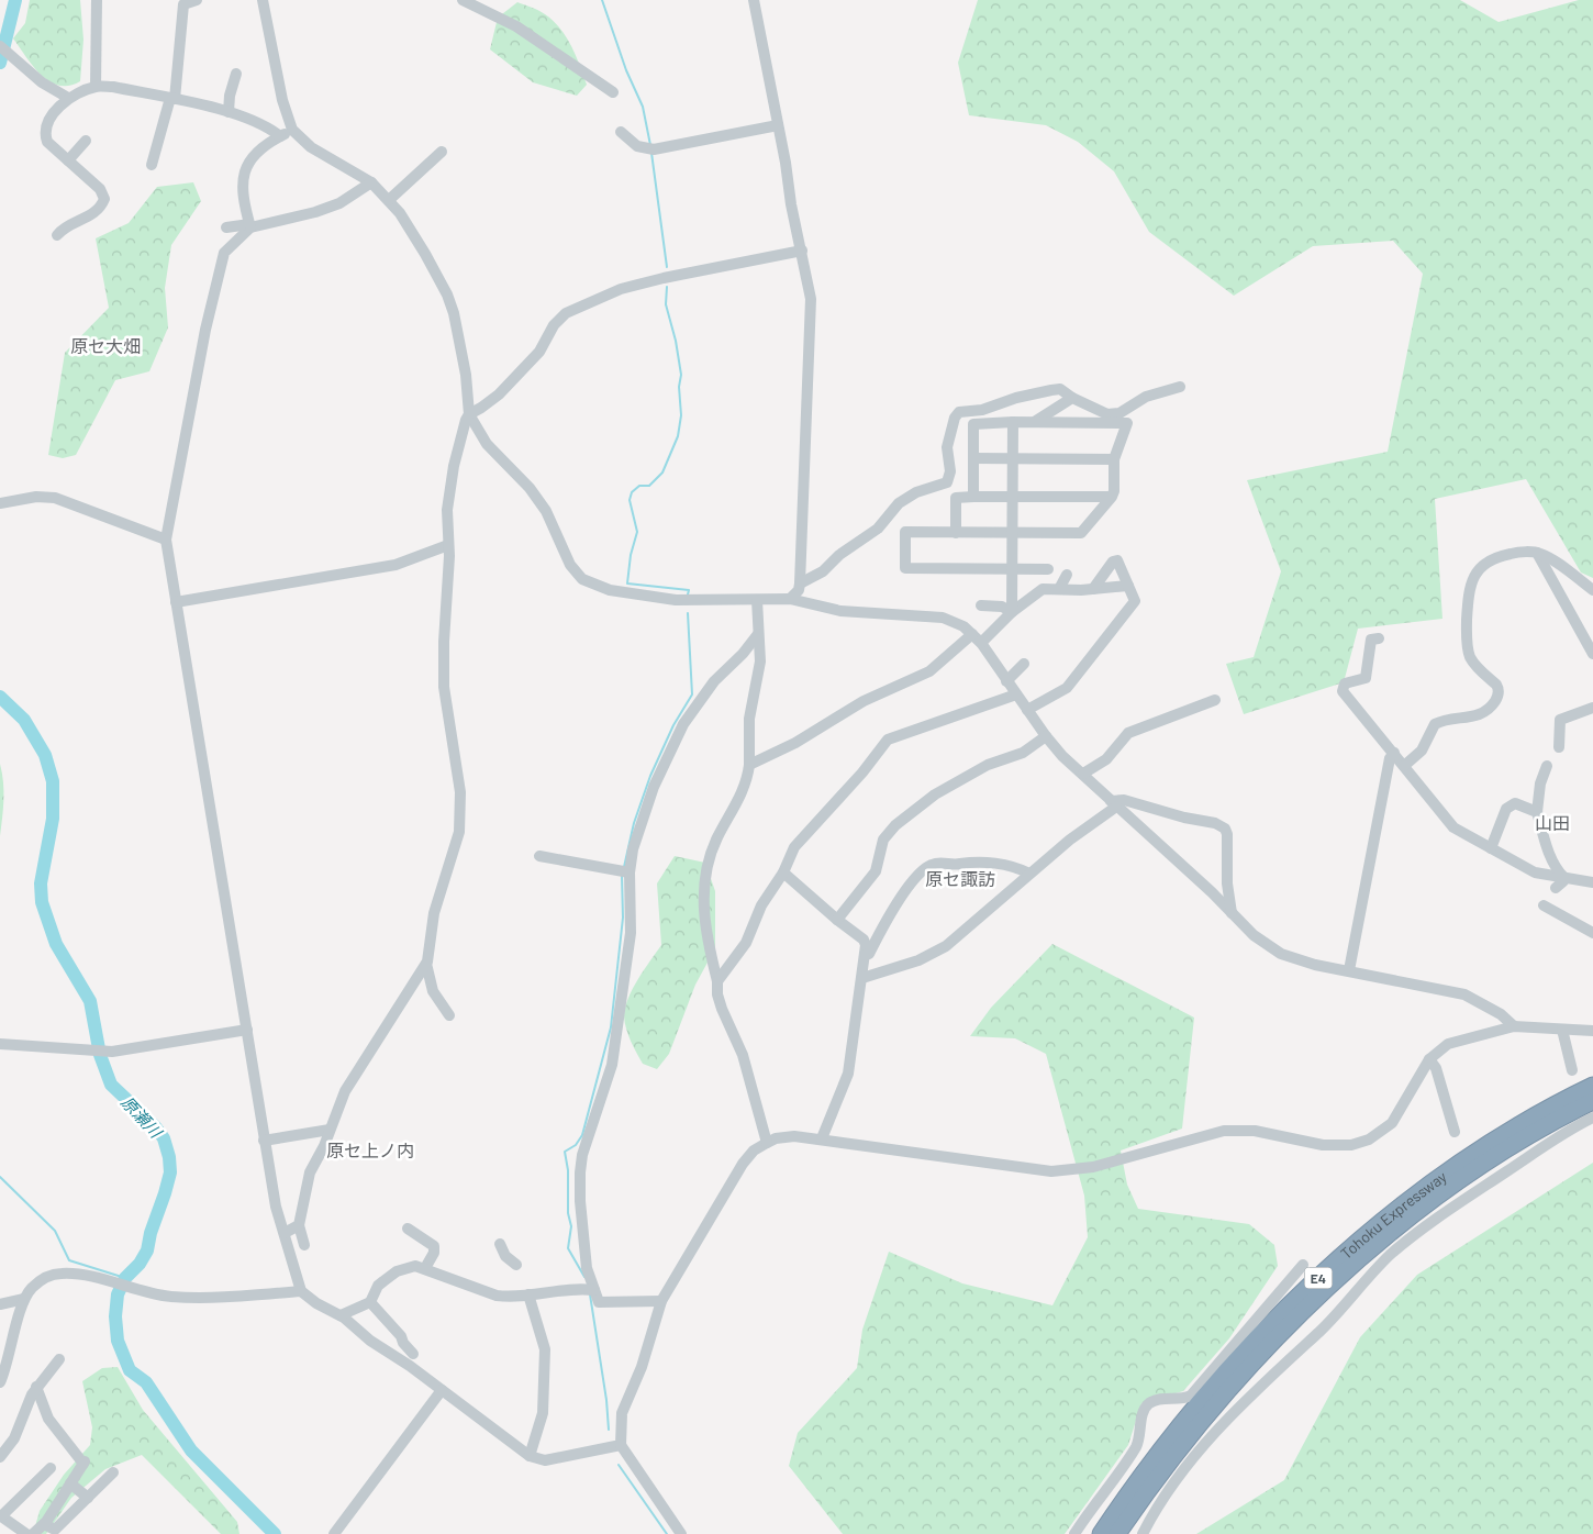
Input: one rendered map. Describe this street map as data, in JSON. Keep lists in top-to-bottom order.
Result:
{
  "streets": {
    "highway": ["Tohoku Expressway", "E4"]
  },
  "districts": [
    "原セ大畑",
    "山田",
    "原セ諏訪",
    "原セ上ノ内"
  ],
  "water": ["原瀬川"]
}
